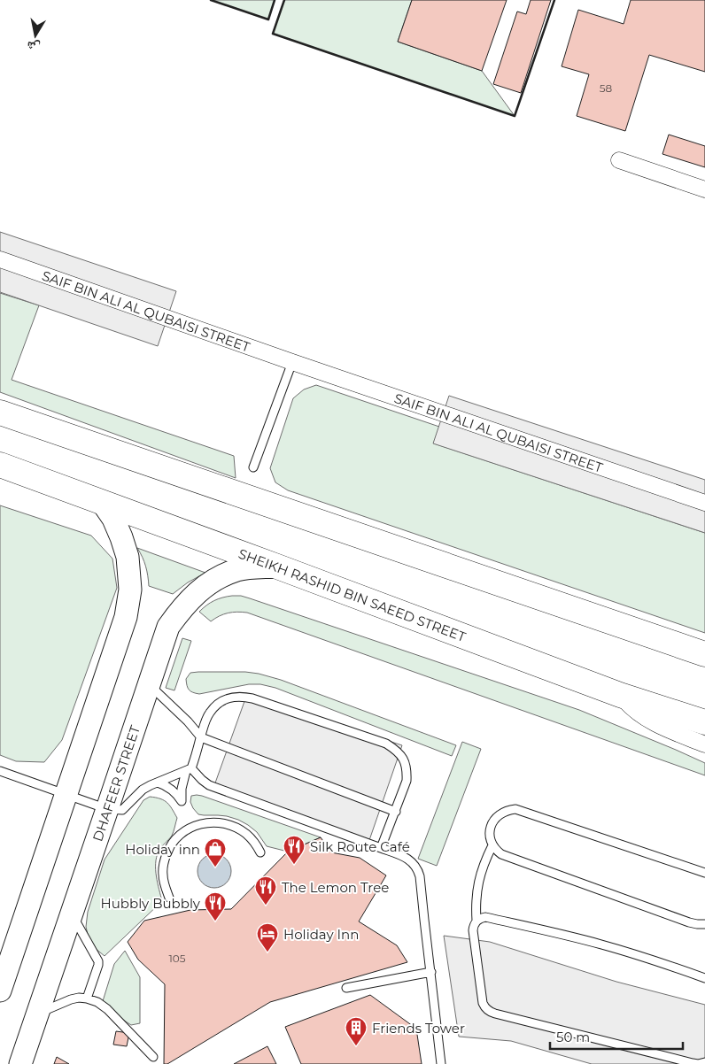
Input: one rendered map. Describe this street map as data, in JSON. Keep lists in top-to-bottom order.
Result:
{
  "streets": {
    "main road": ["SHEIKH RASHID BIN SAEED STREET", "DHAFEER STREET"],
    "street": ["SAIF BIN ALI AL QUBAISI STREET"]
  },
  "crossings": [
    ["SHEIKH RASHID BIN SAEED STREET", "DHAFEER STREET"]
  ],
  "places": {
    "restaurant": ["Silk Route Café", "The Lemon Tree", "Hubbly Bubbly"],
    "shop": ["Holiday inn"],
    "hotel": ["Holiday Inn"],
    "building": ["Friends Tower"]
  },
  "house_numbers": ["58", "105"],
  "scale_bar": "50 m",
  "north": "bottom"
}
